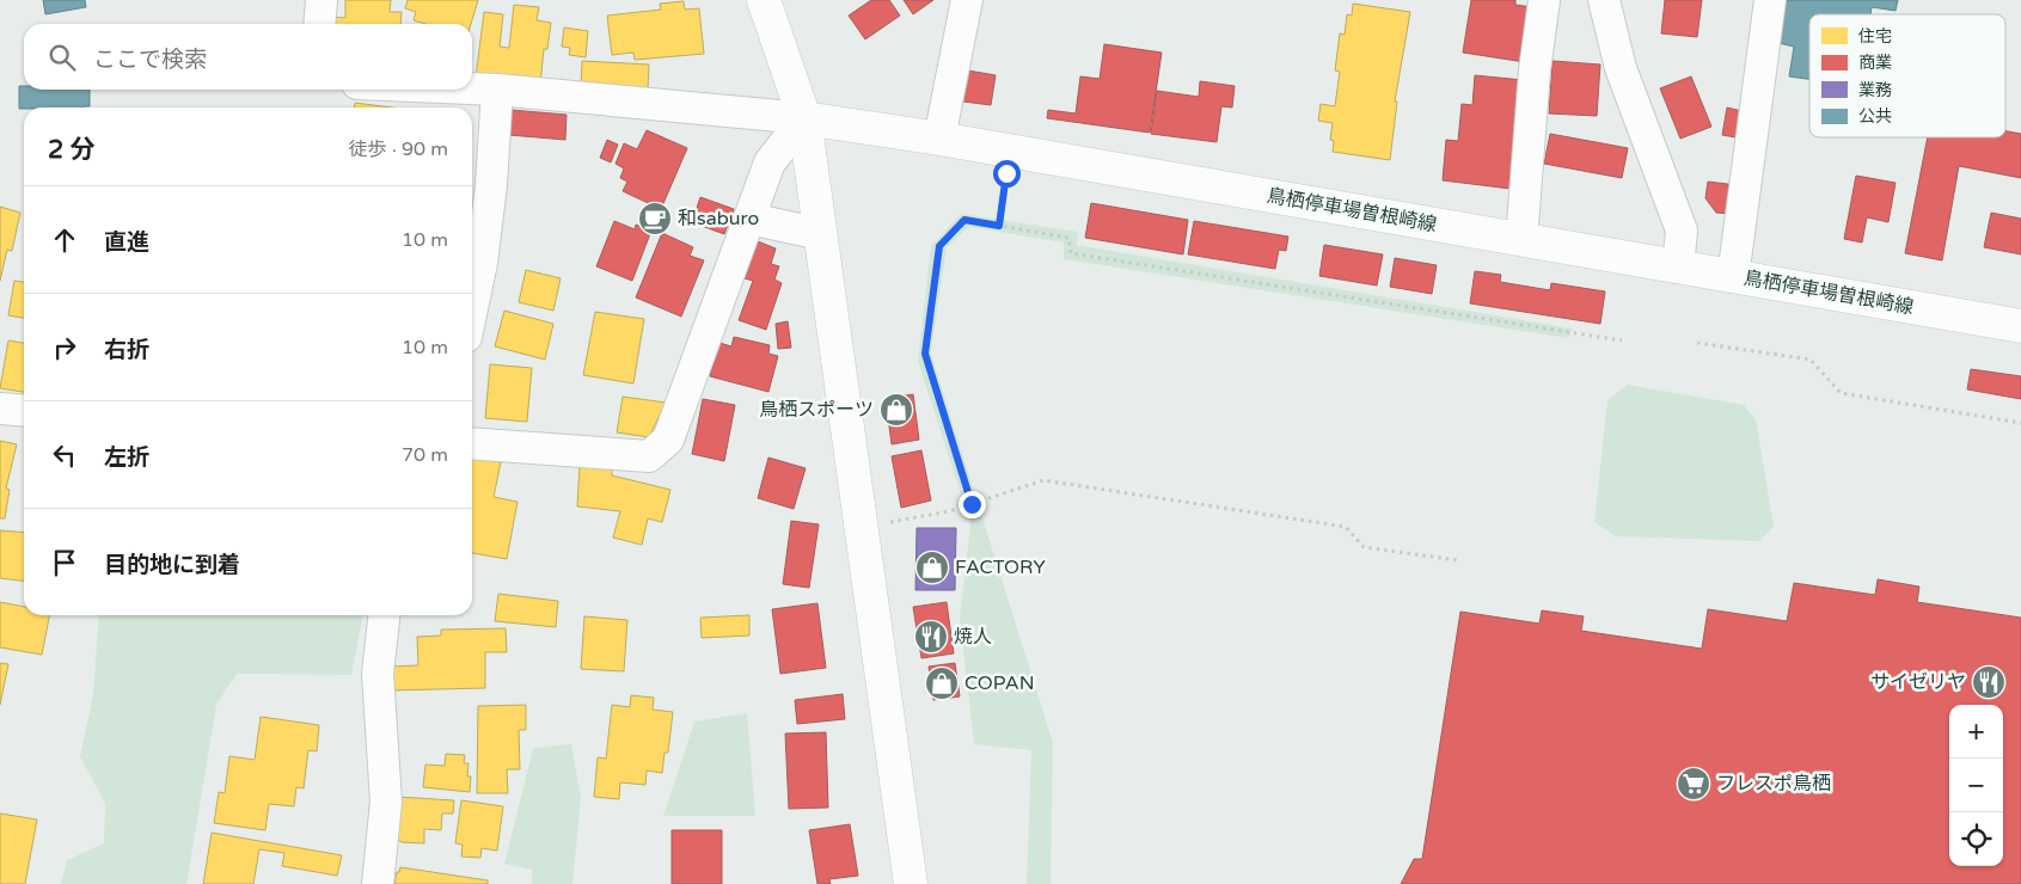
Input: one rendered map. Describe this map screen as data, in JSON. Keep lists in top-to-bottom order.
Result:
{
  "streets": {
    "main road": ["鳥栖停車場曽根崎線"]
  },
  "places": {
    "cafe": ["和saburo"],
    "shop": ["鳥栖スポーツ", "FACTORY", "COPAN"],
    "restaurant": ["焼人", "サイゼリヤ"],
    "supermarket": ["フレスポ鳥栖"]
  },
  "legend": [
    "住宅",
    "商業",
    "業務",
    "公共"
  ],
  "page": {
    "search": "ここで検索",
    "heading": ["2 分", "徒歩 · 90 m"],
    "list": [
      ["直進", "10 m"],
      ["右折", "10 m"],
      ["左折", "70 m"],
      "目的地に到着"
    ],
    "map_buttons": ["+", "−"]
  }
}
